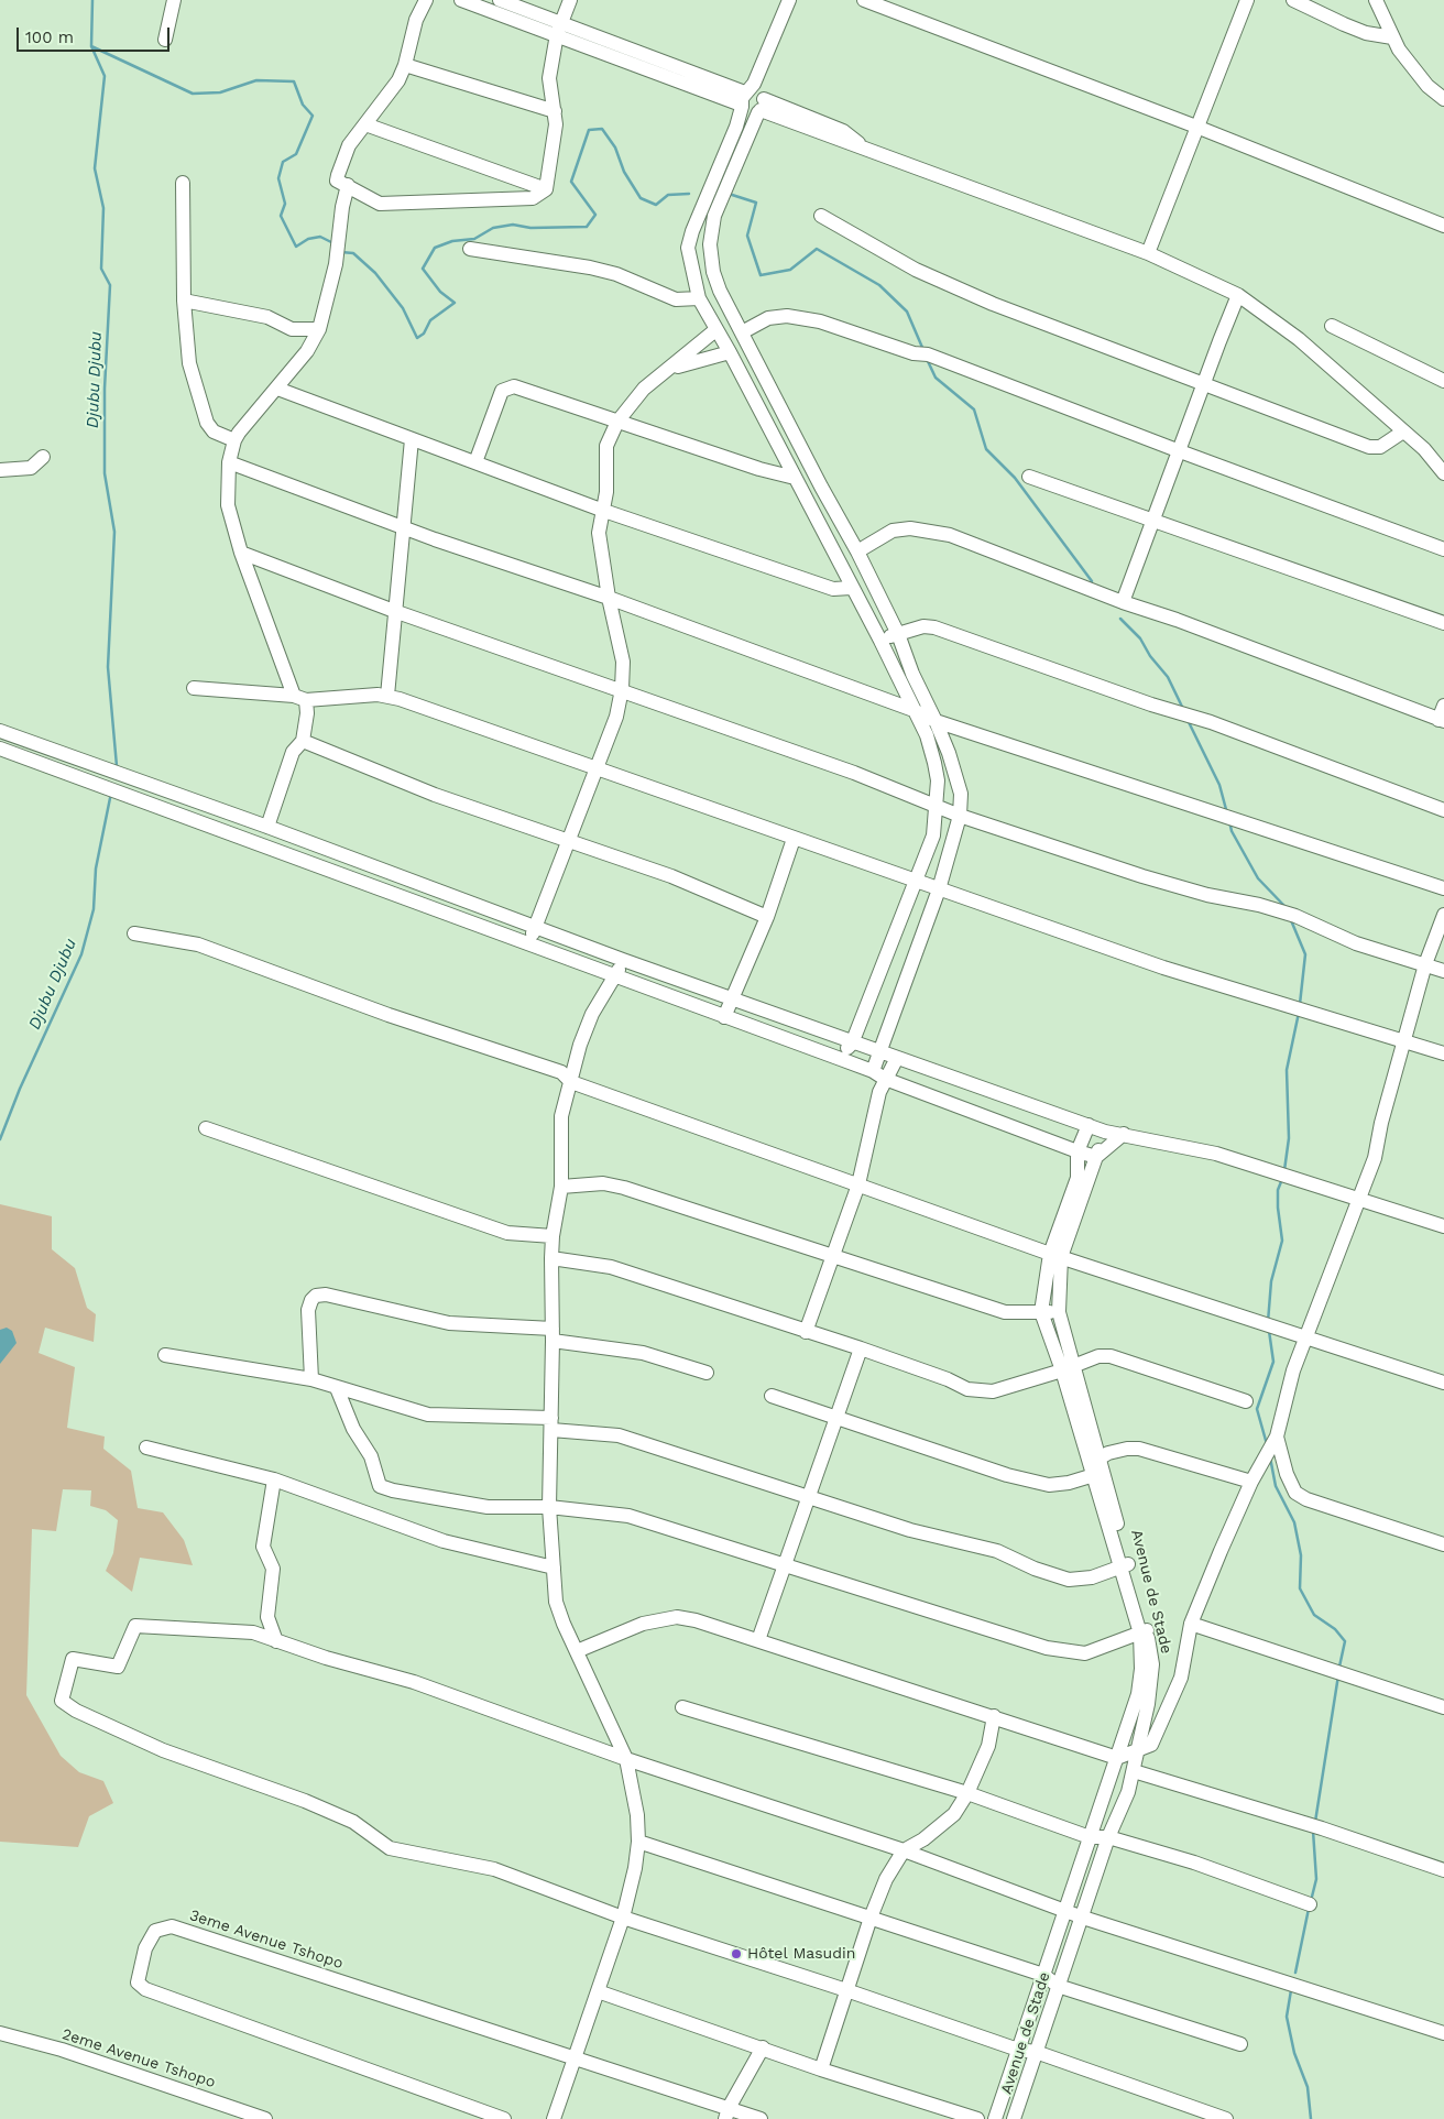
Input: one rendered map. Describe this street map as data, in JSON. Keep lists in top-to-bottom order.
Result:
{
  "streets": {
    "street": ["Avenue de Stade", "3eme Avenue Tshopo", "2eme Avenue Tshopo"]
  },
  "water": ["Djubu Djubu"],
  "places": ["Hôtel Masudin"],
  "scale_bar": "100 m"
}
